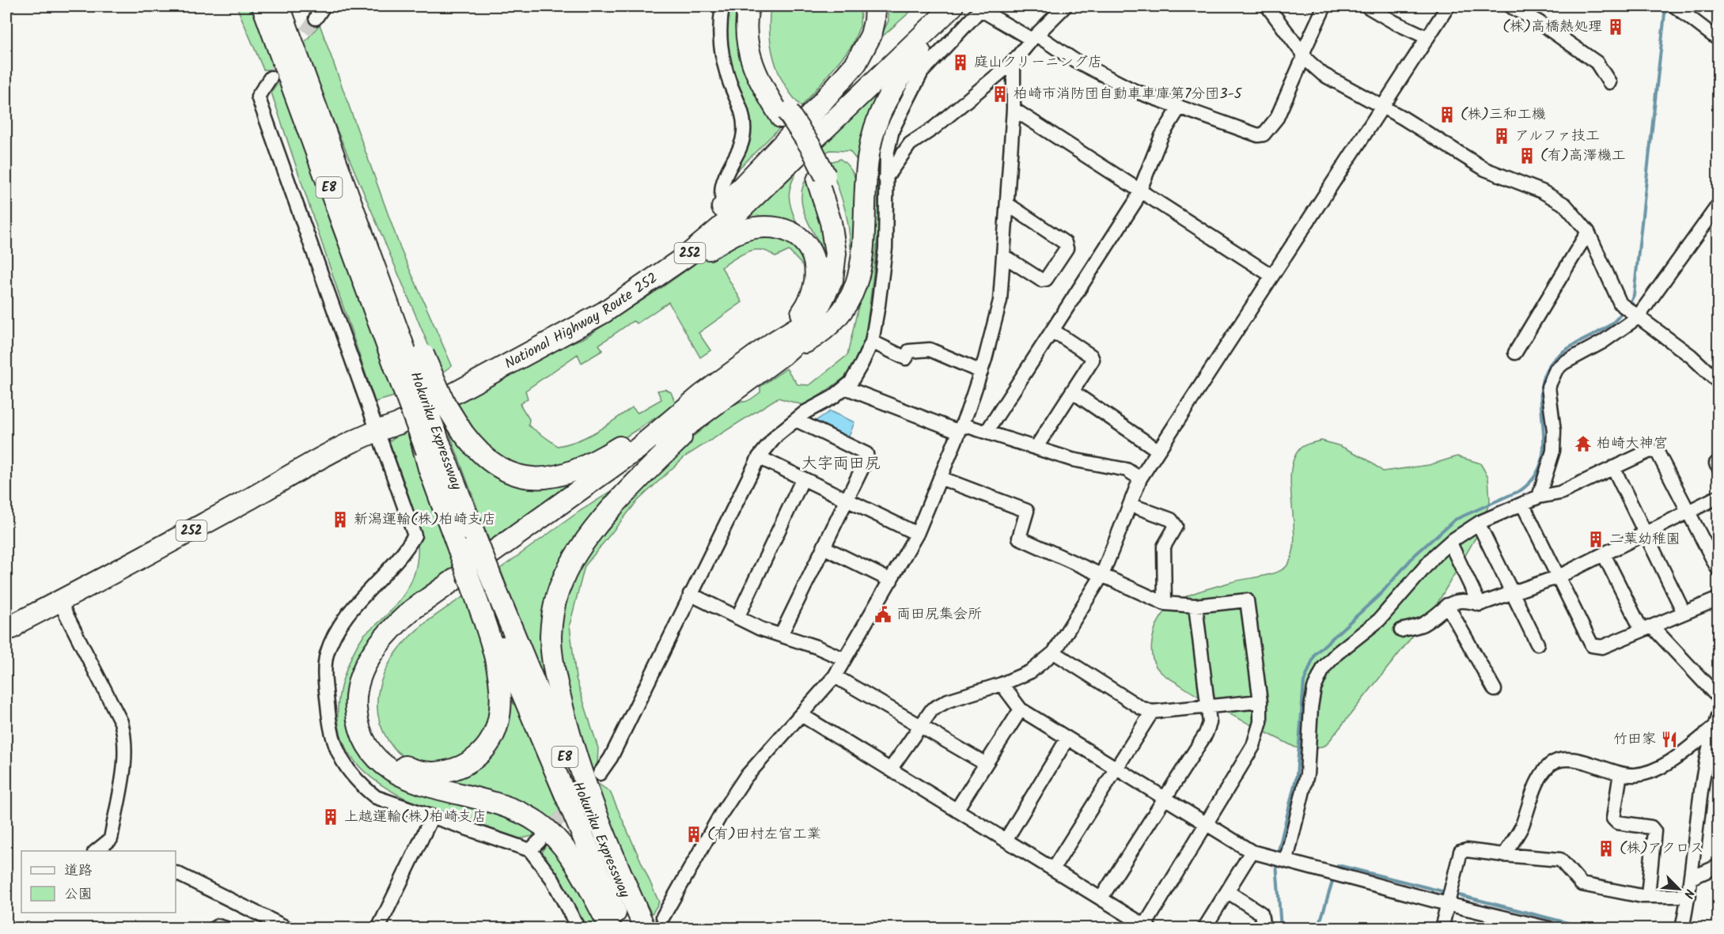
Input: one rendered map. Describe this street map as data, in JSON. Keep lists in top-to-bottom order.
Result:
{
  "streets": {
    "highway": [
      "E8",
      "252",
      "National Highway Route 252",
      "Hokuriku Expressway"
    ]
  },
  "districts": ["大字両田尻"],
  "places": {
    "building": [
      "(株)高橋熱処理",
      "庭山クリーニング店",
      "柏崎市消防団自動車車庫第7分団3-5",
      "(株)三和工機",
      "アルファ技工",
      "(有)高澤機工",
      "新潟運輸(株)柏崎支店",
      "二葉幼稚園",
      "上越運輸(株)柏崎支店",
      "(有)田村左官工業",
      "(株)アクロス"
    ],
    "temple": ["柏崎大神宮"],
    "public building": ["両田尻集会所"],
    "restaurant": ["竹田家"]
  },
  "legend": ["道路", "公園"],
  "north": "bottom right"
}
